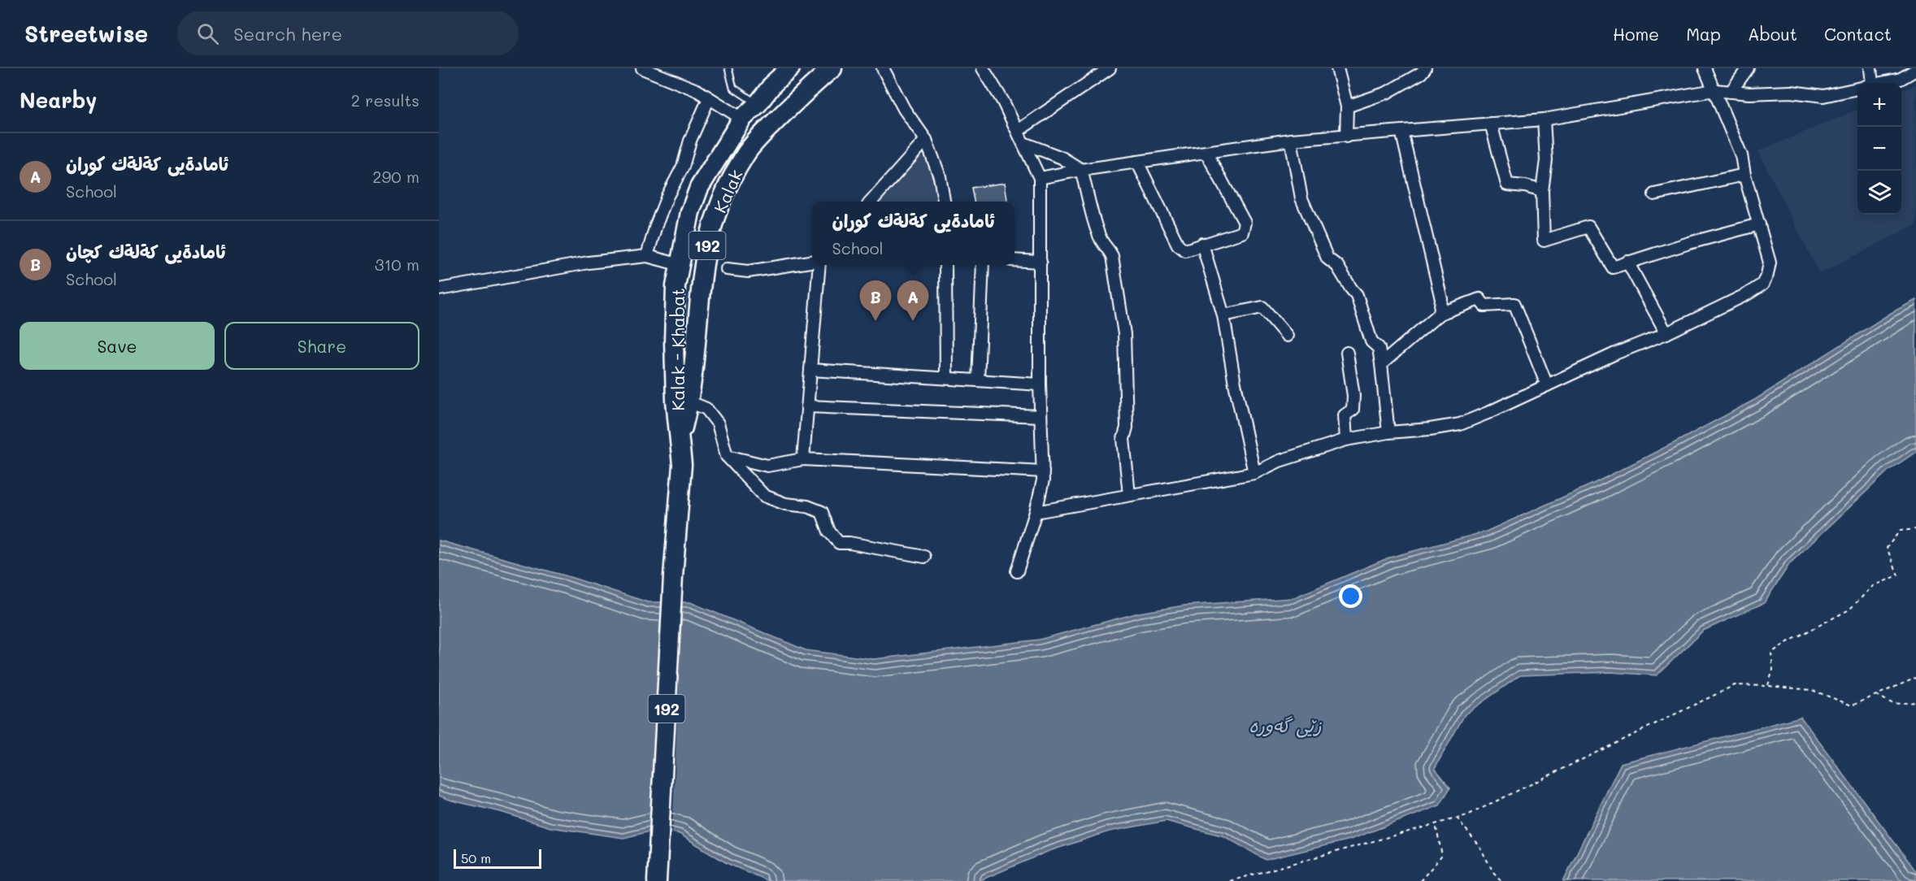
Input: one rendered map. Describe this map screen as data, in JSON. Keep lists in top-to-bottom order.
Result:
{
  "streets": {
    "main road": ["Kalak", "192", "Kalak - Khabat"]
  },
  "crossings": [
    ["Kalak", "Kalak - Khabat"]
  ],
  "water": ["زێی گەورە"],
  "scale_bar": "50 m",
  "page": {
    "header": "Streetwise",
    "search": "Search here",
    "nav": [
      "Home",
      "Map",
      "About",
      "Contact"
    ],
    "heading": ["Nearby", "2 results"],
    "map_buttons": ["+", "−"],
    "list": [
      {
        "mark": "A",
        "name": "ئامادةيى كةلةك كوران",
        "note": "School",
        "value": "290 m"
      },
      {
        "mark": "B",
        "name": "ئامادةيى كةلةك كچان",
        "note": "School",
        "value": "310 m"
      }
    ],
    "popup": ["ئامادةيى كةلةك كوران", "School"],
    "pins": ["A", "B"],
    "buttons": ["Save", "Share"],
    "scale": "50 m"
  }
}
